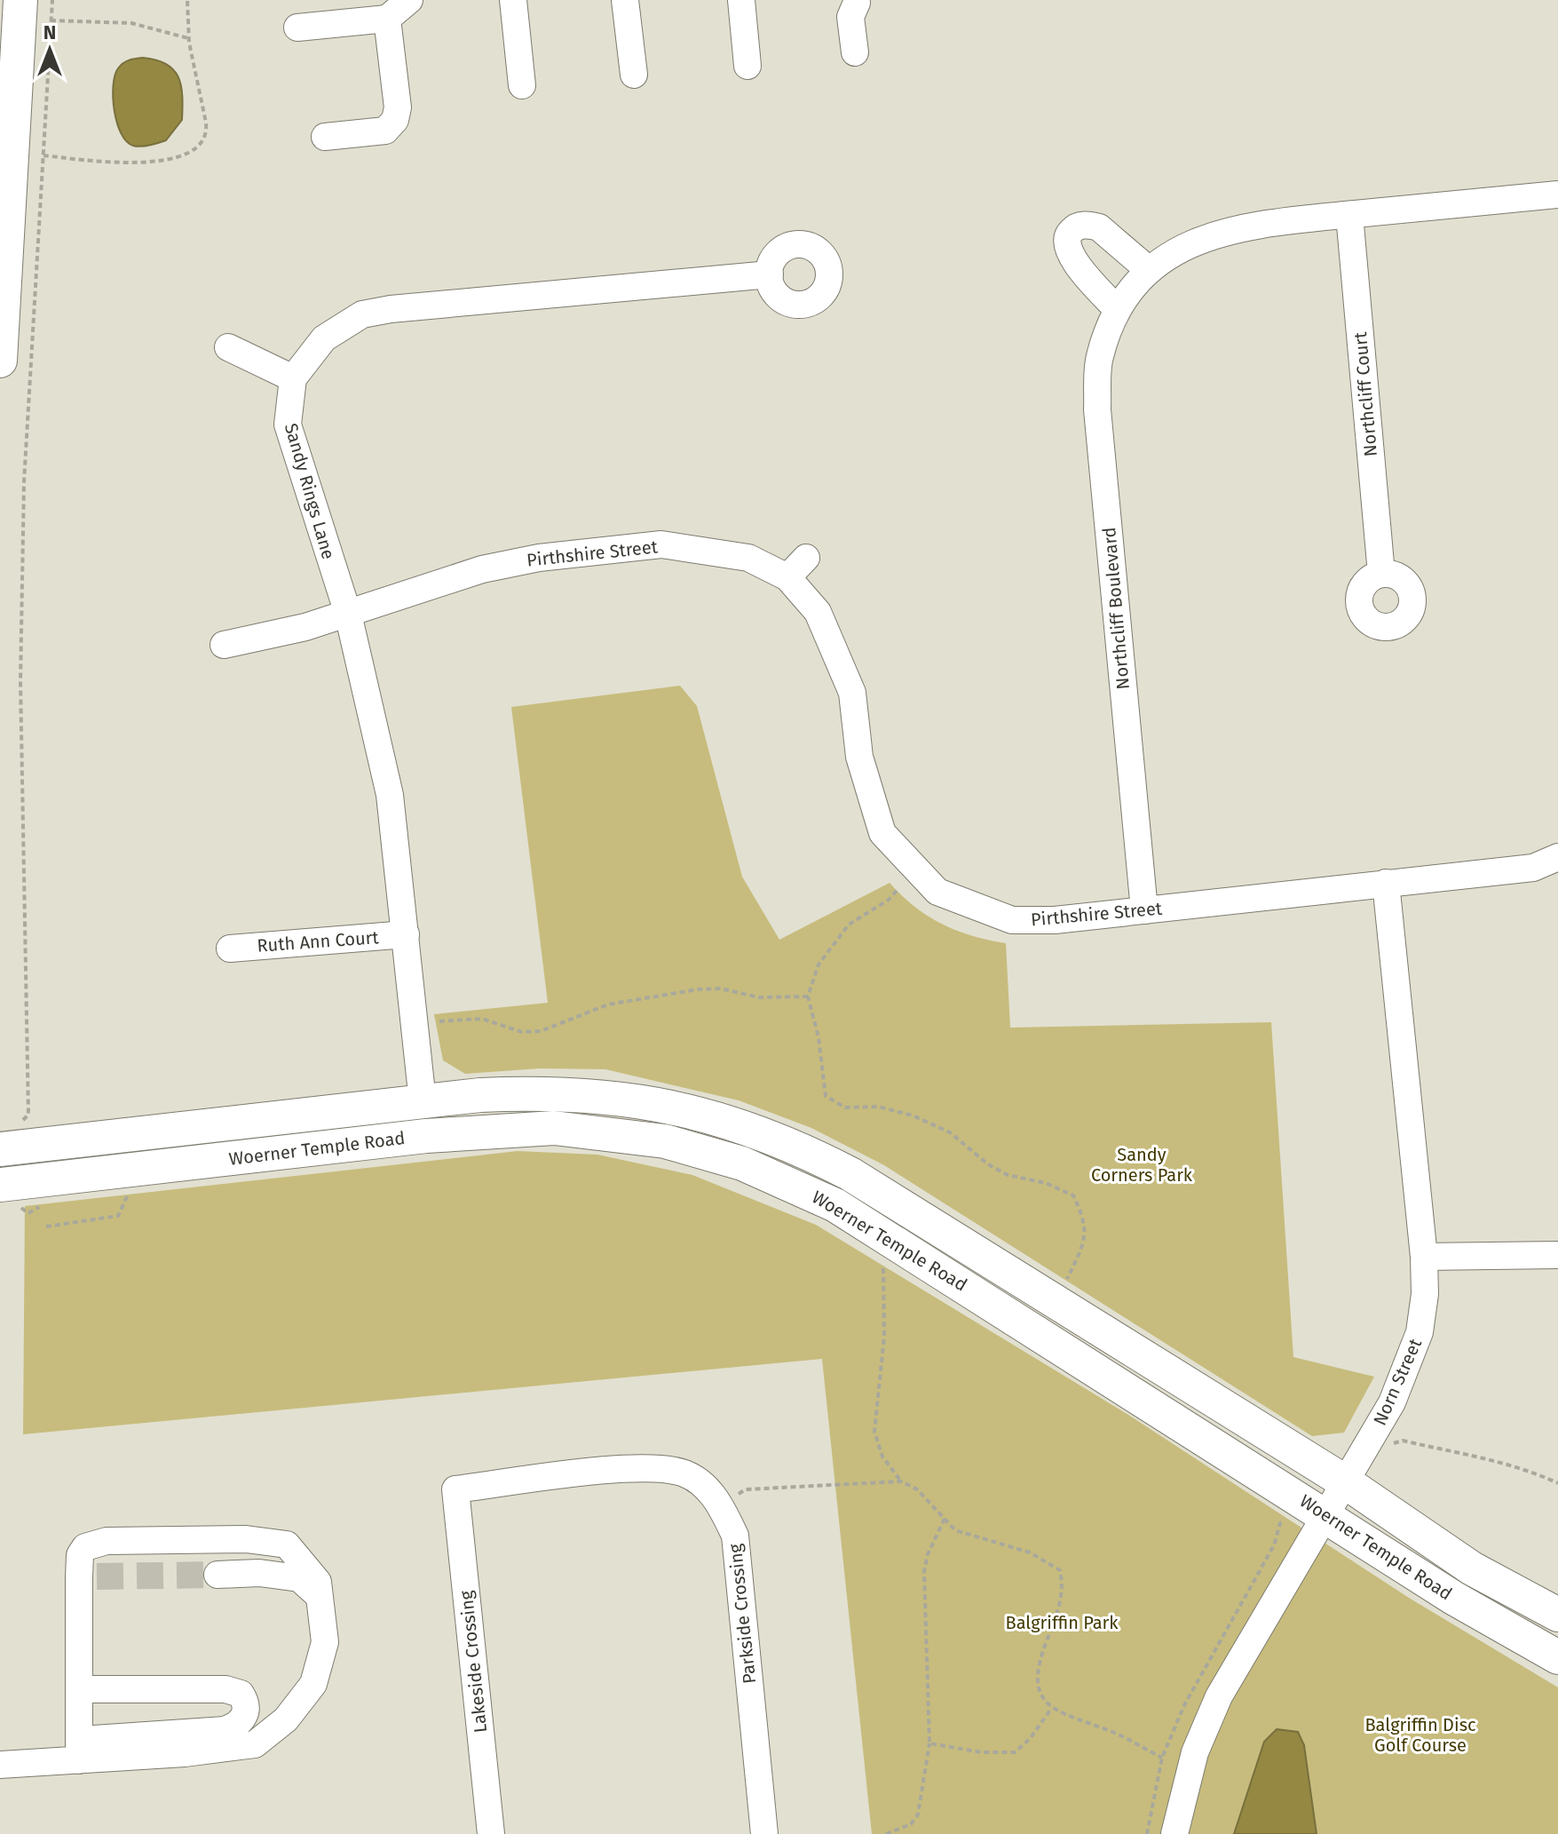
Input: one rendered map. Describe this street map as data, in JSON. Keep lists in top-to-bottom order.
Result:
{
  "streets": {
    "main road": ["Woerner Temple Road"],
    "street": [
      "Northcliff Court",
      "Sandy Rings Lane",
      "Pirthshire Street",
      "Northcliff Boulevard",
      "Ruth Ann Court",
      "Norn Street",
      "Parkside Crossing",
      "Lakeside Crossing"
    ]
  },
  "crossings": [
    ["Northcliff Court", "Northcliff Boulevard"],
    ["Sandy Rings Lane", "Pirthshire Street"],
    ["Sandy Rings Lane", "Ruth Ann Court"],
    ["Sandy Rings Lane", "Woerner Temple Road"],
    ["Pirthshire Street", "Northcliff Boulevard"],
    ["Pirthshire Street", "Norn Street"],
    ["Woerner Temple Road", "Norn Street"],
    ["Parkside Crossing", "Lakeside Crossing"]
  ],
  "parks": ["Sandy Corners Park", "Balgriffin Park", "Balgriffin Disc Golf Course"],
  "north": "top"
}
